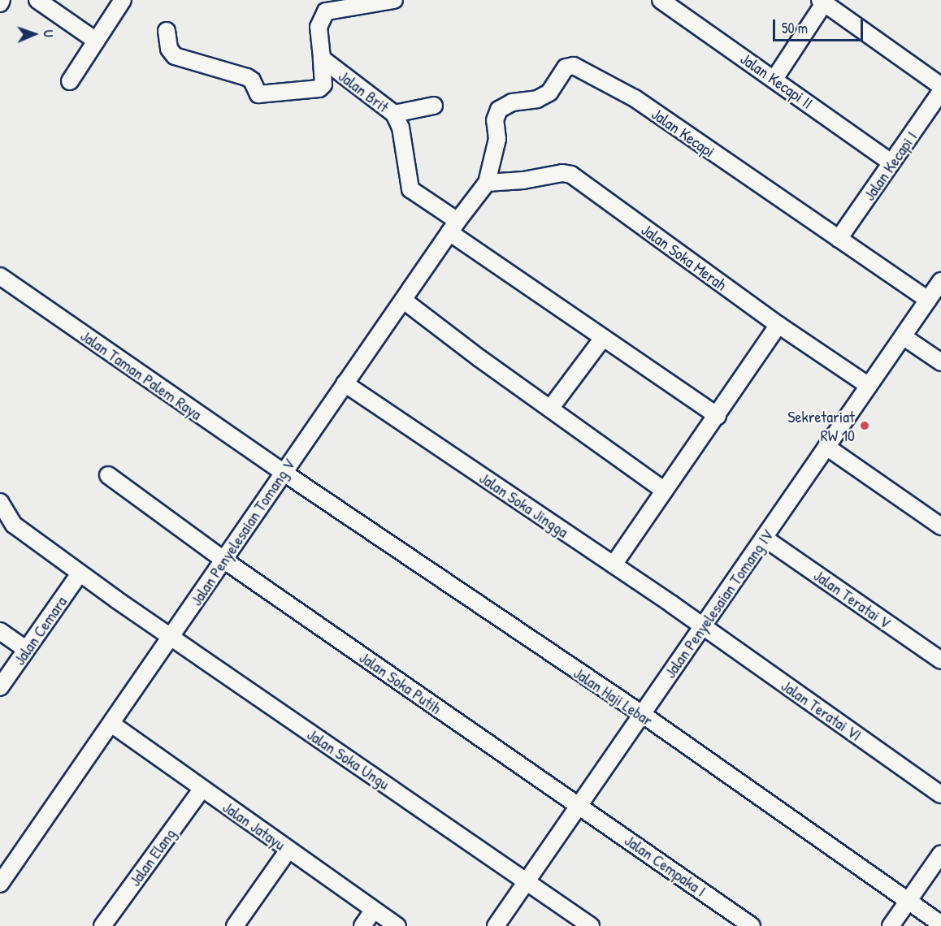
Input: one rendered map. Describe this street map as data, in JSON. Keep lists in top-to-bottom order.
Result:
{
  "streets": {
    "street": [
      "Jalan Kecapi II",
      "Jalan Brit",
      "Jalan Kecapi",
      "Jalan Kecapi I",
      "Jalan Soka Merah",
      "Jalan Taman Palem Raya",
      "Jalan Soka Jingga",
      "Jalan Penyelesaian Tomang V",
      "Jalan Teratai V",
      "Jalan Penyelesaian Tomang IV",
      "Jalan Cemara",
      "Jalan Soka Putih",
      "Jalan Haji Lebar",
      "Jalan Teratai VI",
      "Jalan Soka Ungu",
      "Jalan Jatayu",
      "Jalan Elang",
      "Jalan Cempaka I"
    ]
  },
  "crossings": [
    ["Jalan Kecapi II", "Jalan Kecapi I"],
    ["Jalan Brit", "Jalan Penyelesaian Tomang V"],
    ["Jalan Kecapi", "Jalan Kecapi I"],
    ["Jalan Kecapi", "Jalan Soka Merah"],
    ["Jalan Kecapi", "Jalan Penyelesaian Tomang V"],
    ["Jalan Kecapi", "Jalan Penyelesaian Tomang IV"],
    ["Jalan Soka Merah", "Jalan Penyelesaian Tomang V"],
    ["Jalan Soka Merah", "Jalan Penyelesaian Tomang IV"],
    ["Jalan Taman Palem Raya", "Jalan Penyelesaian Tomang V"],
    ["Jalan Taman Palem Raya", "Jalan Haji Lebar"],
    ["Jalan Soka Jingga", "Jalan Penyelesaian Tomang V"],
    ["Jalan Soka Jingga", "Jalan Penyelesaian Tomang IV"],
    ["Jalan Soka Jingga", "Jalan Teratai VI"],
    ["Jalan Penyelesaian Tomang V", "Jalan Soka Putih"],
    ["Jalan Penyelesaian Tomang V", "Jalan Haji Lebar"],
    ["Jalan Penyelesaian Tomang V", "Jalan Soka Ungu"],
    ["Jalan Penyelesaian Tomang V", "Jalan Jatayu"],
    ["Jalan Teratai V", "Jalan Penyelesaian Tomang IV"],
    ["Jalan Penyelesaian Tomang IV", "Jalan Soka Putih"],
    ["Jalan Penyelesaian Tomang IV", "Jalan Haji Lebar"],
    ["Jalan Penyelesaian Tomang IV", "Jalan Teratai VI"],
    ["Jalan Penyelesaian Tomang IV", "Jalan Soka Ungu"],
    ["Jalan Penyelesaian Tomang IV", "Jalan Cempaka I"],
    ["Jalan Cemara", "Jalan Soka Ungu"],
    ["Jalan Soka Putih", "Jalan Cempaka I"],
    ["Jalan Jatayu", "Jalan Elang"]
  ],
  "places": ["Sekretariat RW 10"],
  "scale_bar": "50 m",
  "north": "right"
}
